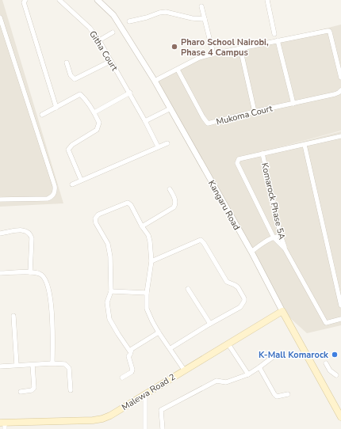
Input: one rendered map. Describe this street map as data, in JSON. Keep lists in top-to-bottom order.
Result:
{
  "streets": {
    "main road": ["Kangaru Road", "Malewa Road 2"],
    "street": ["Githa Court", "Mukoma Court", "Komarock Phase 5A"]
  },
  "crossings": [
    ["Kangaru Road", "Malewa Road 2"]
  ],
  "places": ["Pharo School Nairobi, Phase 4 Campus", "K-Mall Komarock"]
}
